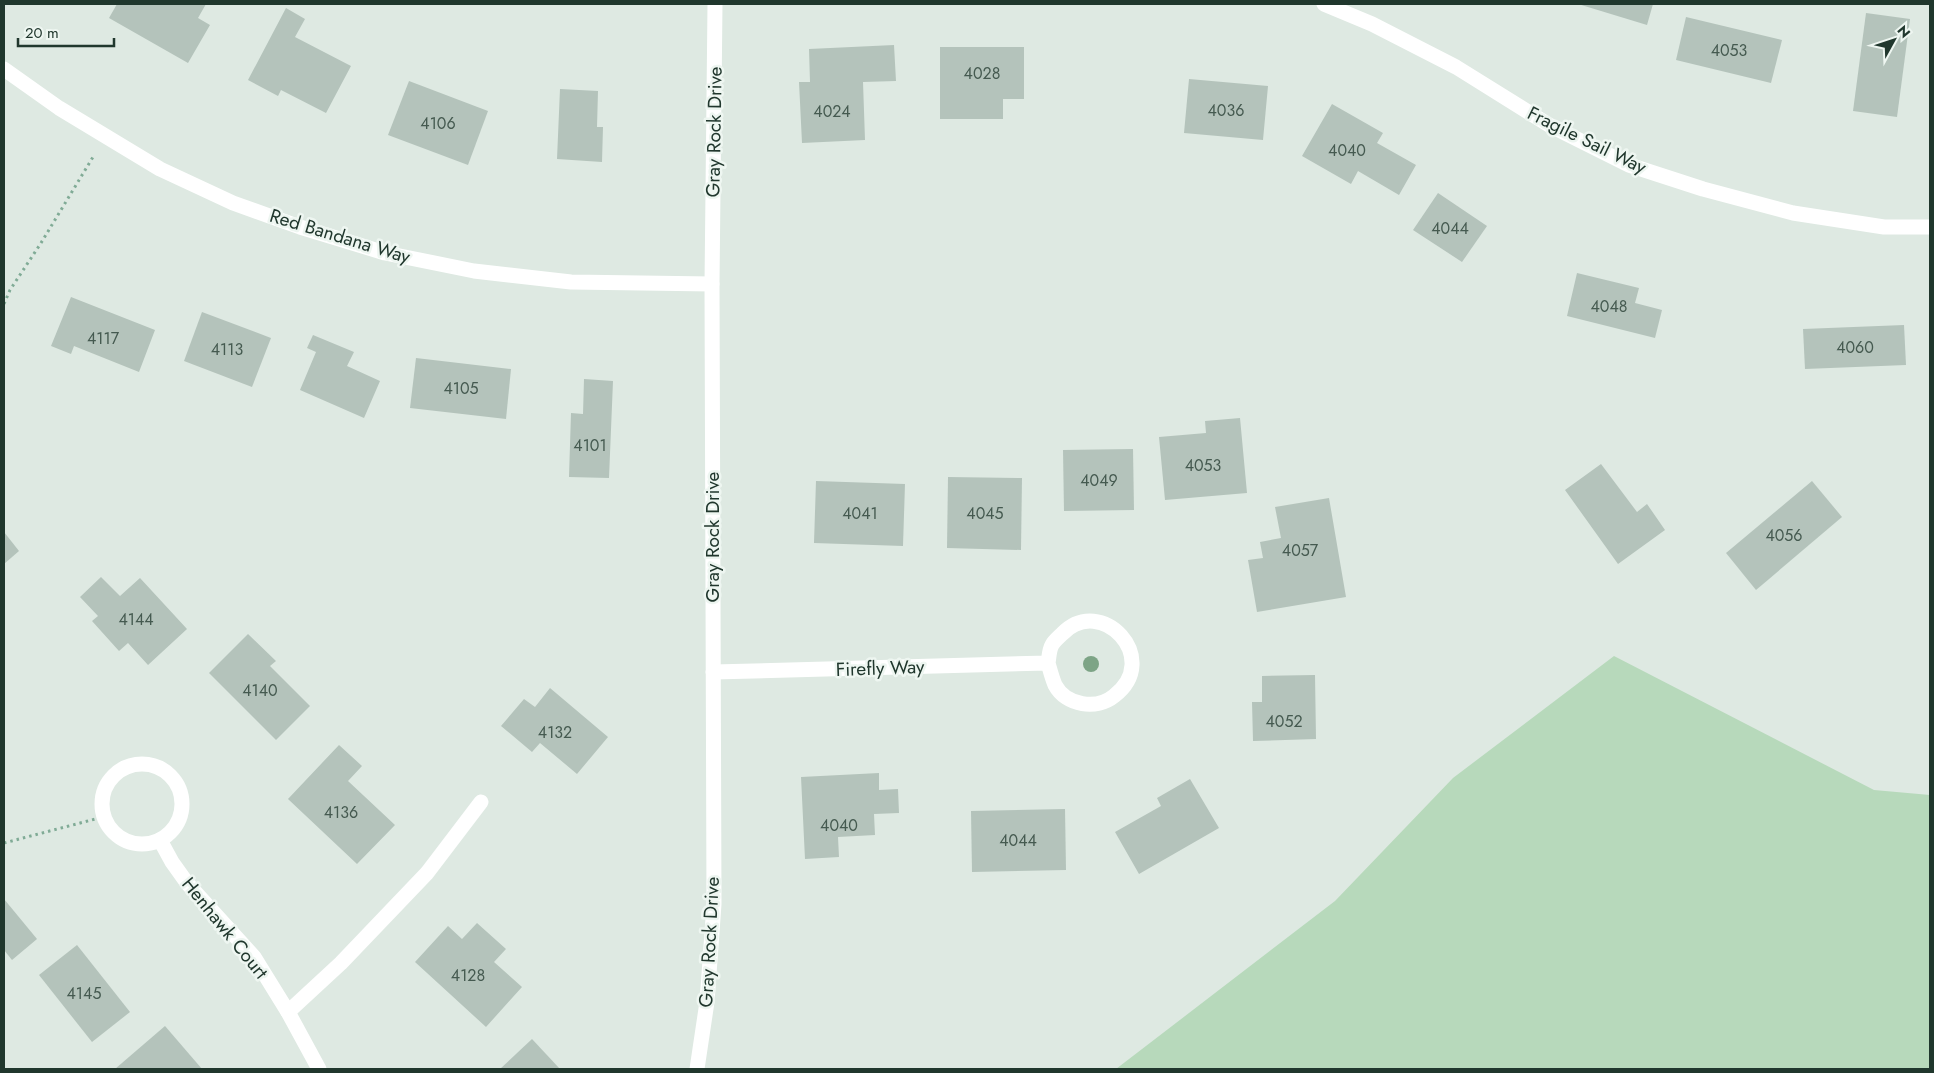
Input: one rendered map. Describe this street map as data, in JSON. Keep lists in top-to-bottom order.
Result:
{
  "streets": {
    "street": [
      "Gray Rock Drive",
      "Fragile Sail Way",
      "Red Bandana Way",
      "Firefly Way",
      "Henhawk Court"
    ]
  },
  "crossings": [
    ["Gray Rock Drive", "Red Bandana Way"],
    ["Gray Rock Drive", "Firefly Way"]
  ],
  "house_numbers": [
    "4053",
    "4028",
    "4036",
    "4024",
    "4106",
    "4040",
    "4044",
    "4048",
    "4117",
    "4060",
    "4113",
    "4105",
    "4101",
    "4053",
    "4049",
    "4041",
    "4045",
    "4056",
    "4057",
    "4144",
    "4140",
    "4052",
    "4132",
    "4136",
    "4040",
    "4044",
    "4128",
    "4145"
  ],
  "scale_bar": "20 m",
  "north": "top right"
}
